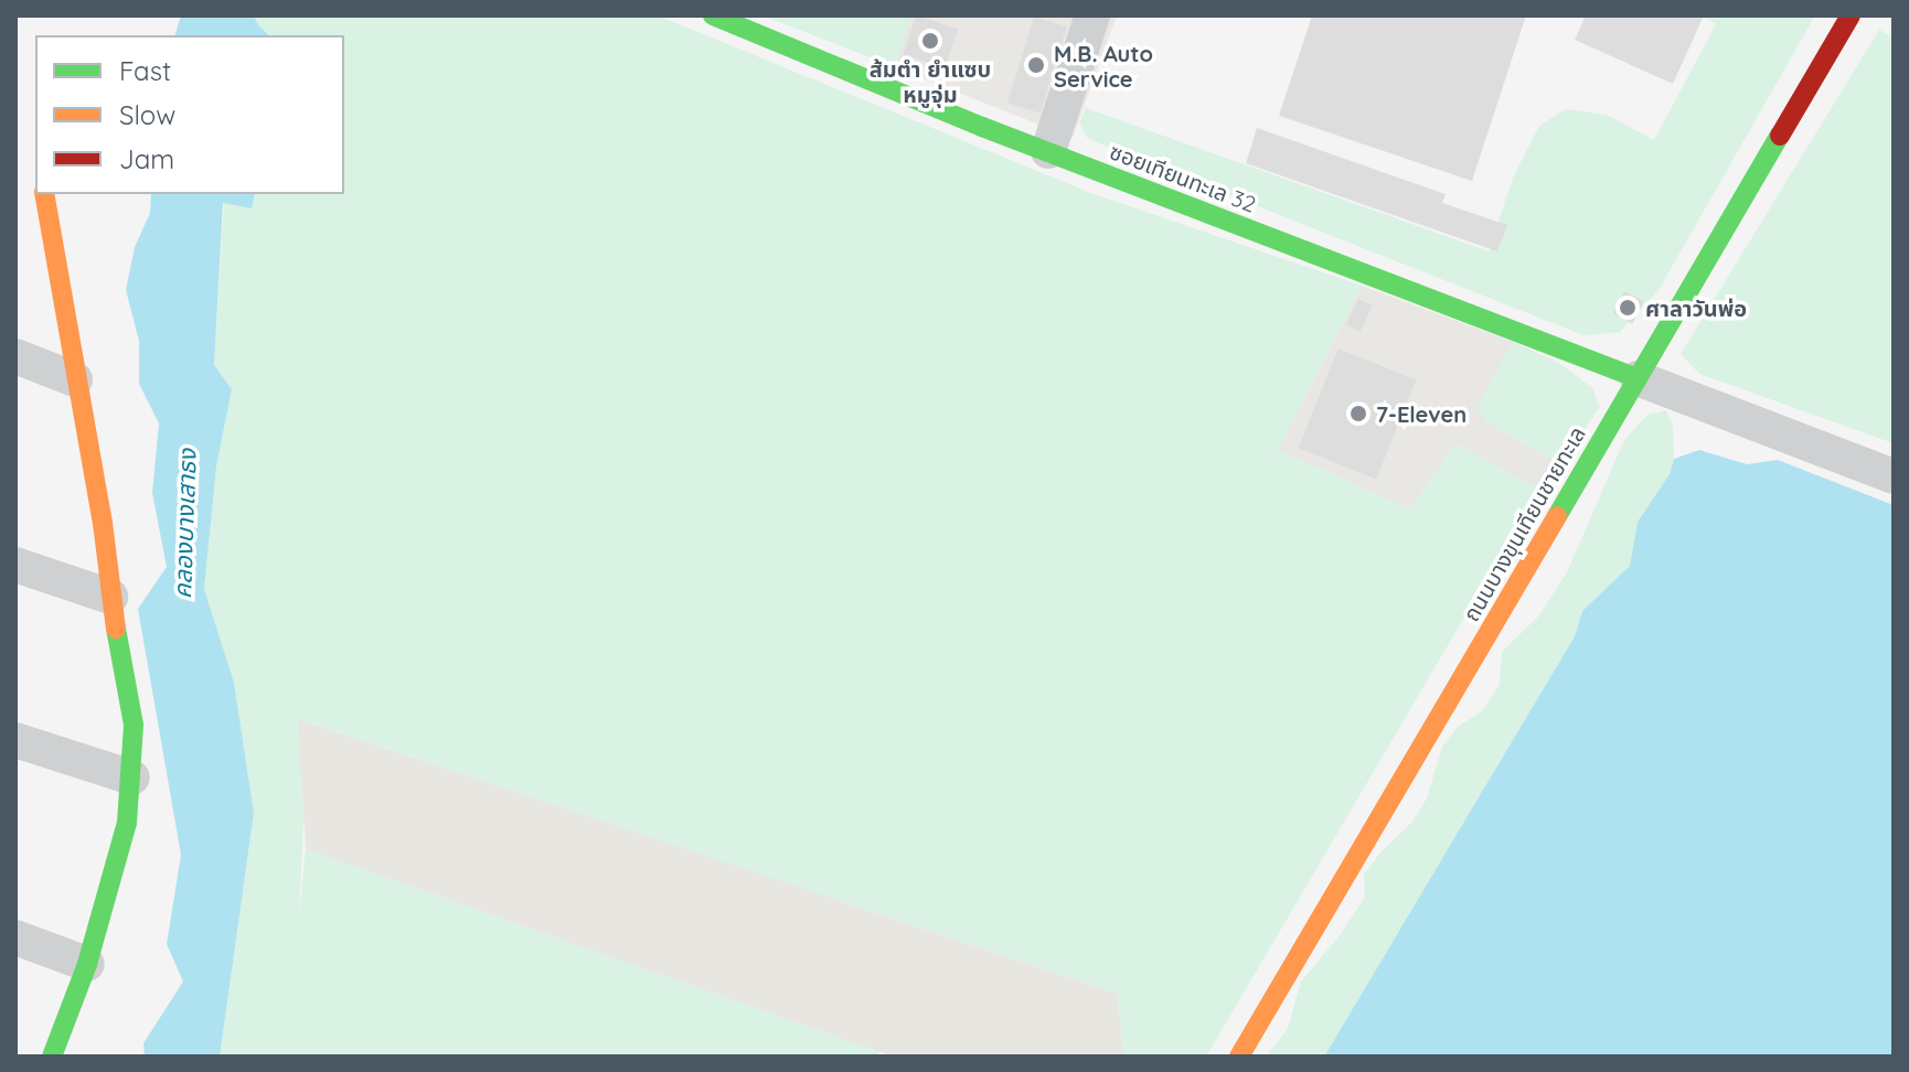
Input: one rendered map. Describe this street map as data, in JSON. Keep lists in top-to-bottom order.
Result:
{
  "streets": {
    "street": ["ซอยเทียนทะเล 32", "ถนนบางขุนเทียนชายทะเล"]
  },
  "crossings": [
    ["ซอยเทียนทะเล 32", "ถนนบางขุนเทียนชายทะเล"]
  ],
  "water": ["คลองบางเสาธง"],
  "places": [
    "ส้มตำ ยำแซบ หมูจุ่ม",
    "M.B. Auto Service",
    "ศาลาวันพ่อ",
    "7-Eleven"
  ],
  "legend": ["Fast", "Slow", "Jam"]
}
